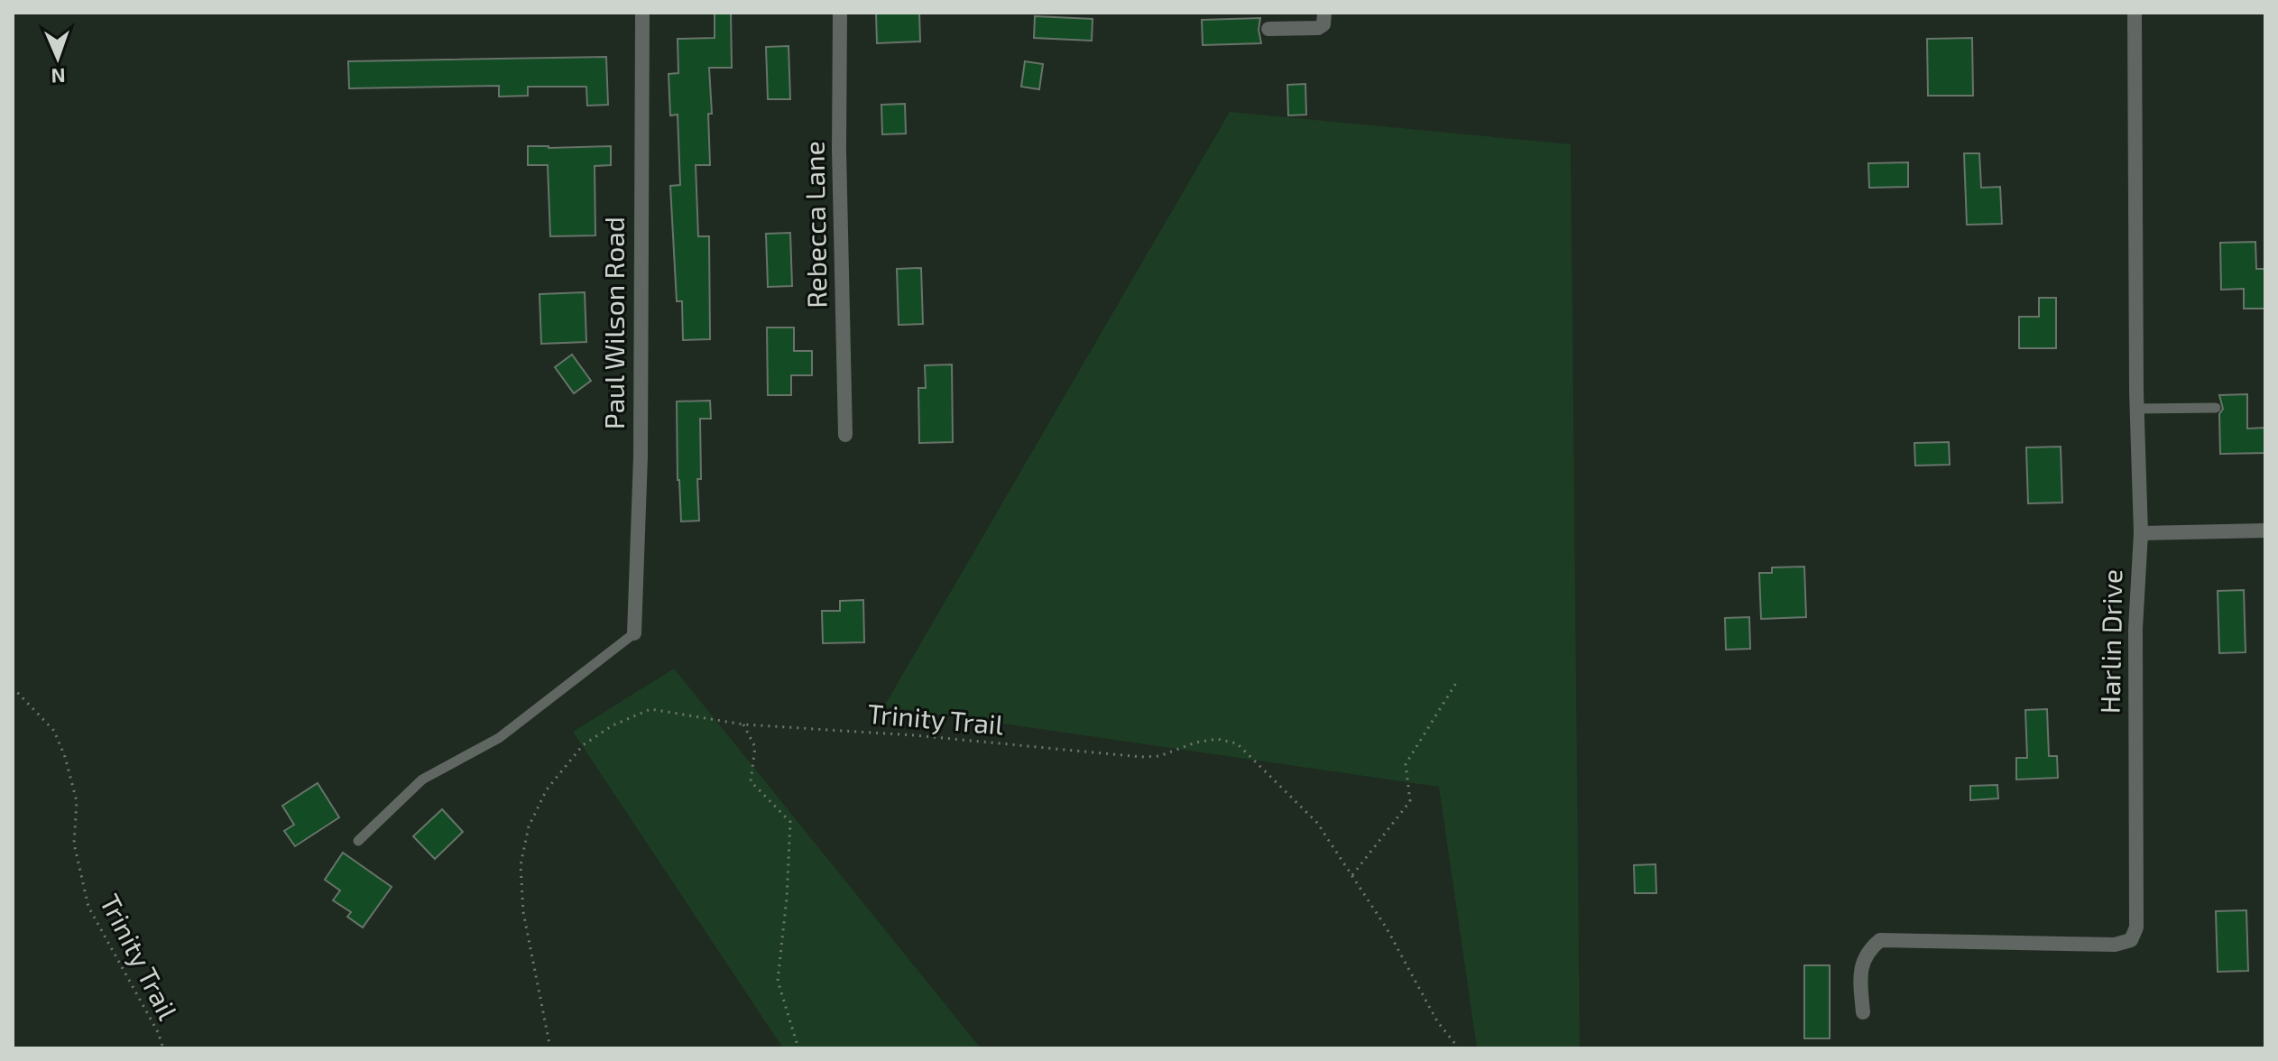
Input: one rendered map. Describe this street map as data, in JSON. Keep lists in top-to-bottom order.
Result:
{
  "streets": {
    "street": ["Rebecca Lane", "Paul Wilson Road", "Harlin Drive"],
    "path": ["Trinity Trail"]
  },
  "north": "bottom"
}
